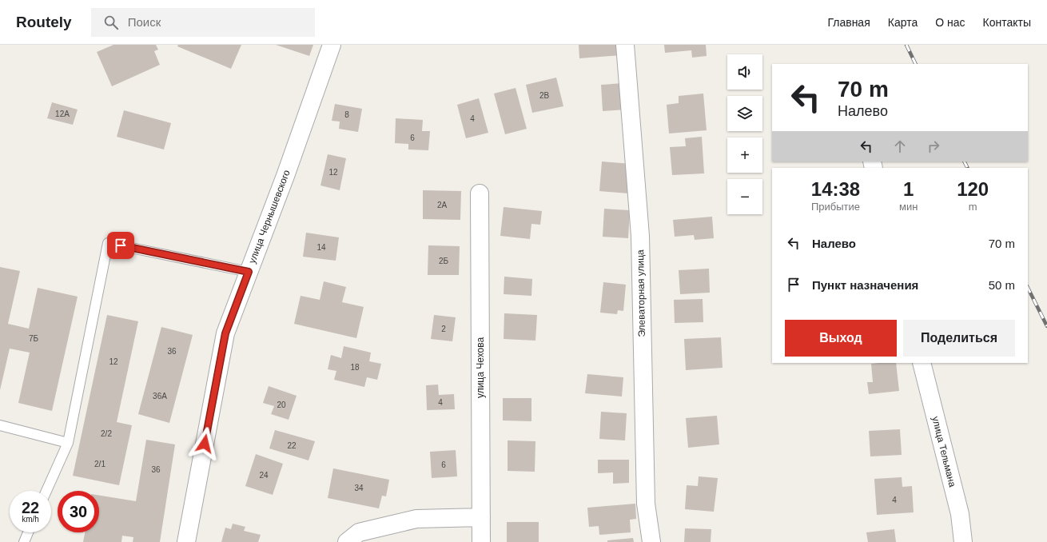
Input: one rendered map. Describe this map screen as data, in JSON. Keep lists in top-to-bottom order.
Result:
{
  "streets": {
    "street": [
      "улица Чернышевского",
      "Элеваторная улица",
      "улица Чехова",
      "улица Тельмана"
    ]
  },
  "house_numbers": [
    "2В",
    "12А",
    "8",
    "4",
    "6",
    "12",
    "2А",
    "14",
    "2Б",
    "2",
    "7Б",
    "36",
    "12",
    "18",
    "36А",
    "4",
    "20",
    "2/2",
    "22",
    "2/1",
    "6",
    "36",
    "24",
    "34",
    "4"
  ],
  "page": {
    "header": "Routely",
    "search": "Поиск",
    "nav": [
      "Главная",
      "Карта",
      "О нас",
      "Контакты"
    ],
    "map_buttons": ["+", "−"],
    "turn": ["70 m", "Налево"],
    "eta": [
      "14:38",
      "Прибытие",
      "1",
      "мин",
      "120",
      "m"
    ],
    "list": [
      {
        "name": "Налево",
        "value": "70 m"
      },
      {
        "name": "Пункт назначения",
        "value": "50 m"
      }
    ],
    "buttons": ["Выход", "Поделиться"],
    "speed": "22 km/h",
    "limit": "30"
  }
}
